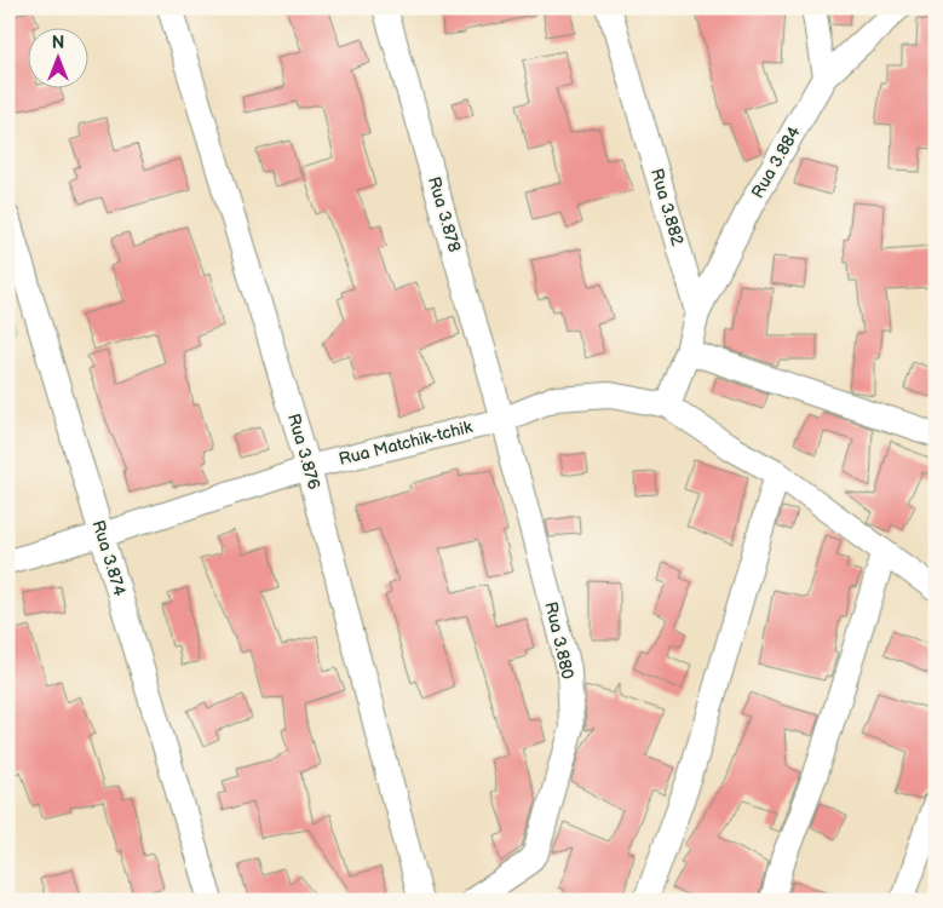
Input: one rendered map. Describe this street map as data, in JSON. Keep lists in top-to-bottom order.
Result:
{
  "streets": {
    "street": [
      "Rua 3.884",
      "Rua 3.882",
      "Rua 3.878",
      "Rua Matchik-tchik",
      "Rua 3.876",
      "Rua 3.874",
      "Rua 3.880"
    ]
  },
  "crossings": [
    ["Rua 3.884", "Rua 3.882"],
    ["Rua 3.878", "Rua Matchik-tchik"],
    ["Rua 3.878", "Rua 3.880"],
    ["Rua Matchik-tchik", "Rua 3.876"],
    ["Rua Matchik-tchik", "Rua 3.874"],
    ["Rua Matchik-tchik", "Rua 3.880"]
  ],
  "north": "top"
}
